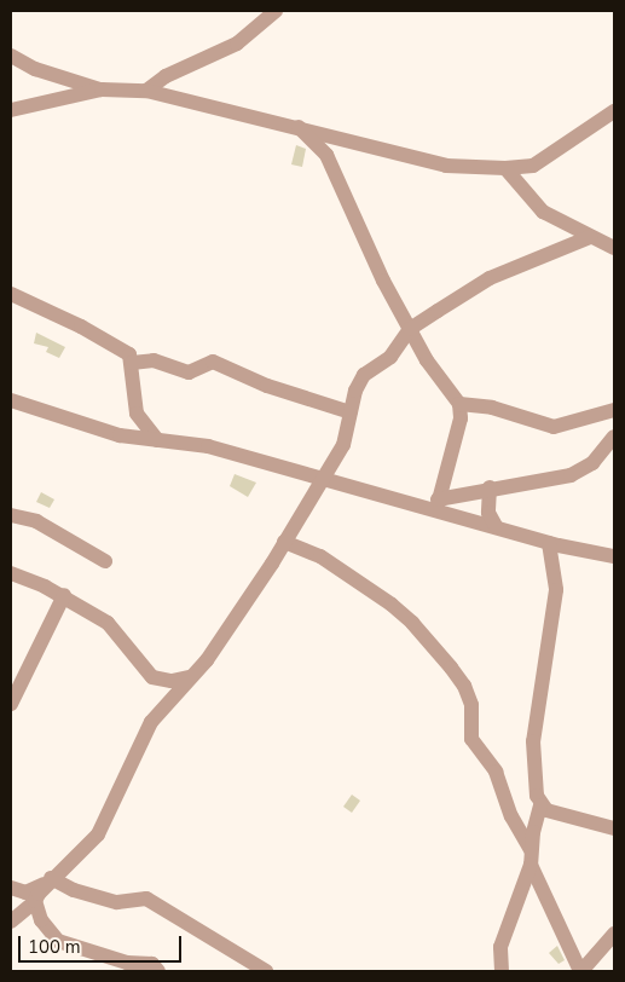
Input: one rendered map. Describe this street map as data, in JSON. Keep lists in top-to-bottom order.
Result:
{
  "scale_bar": "100 m"
}
